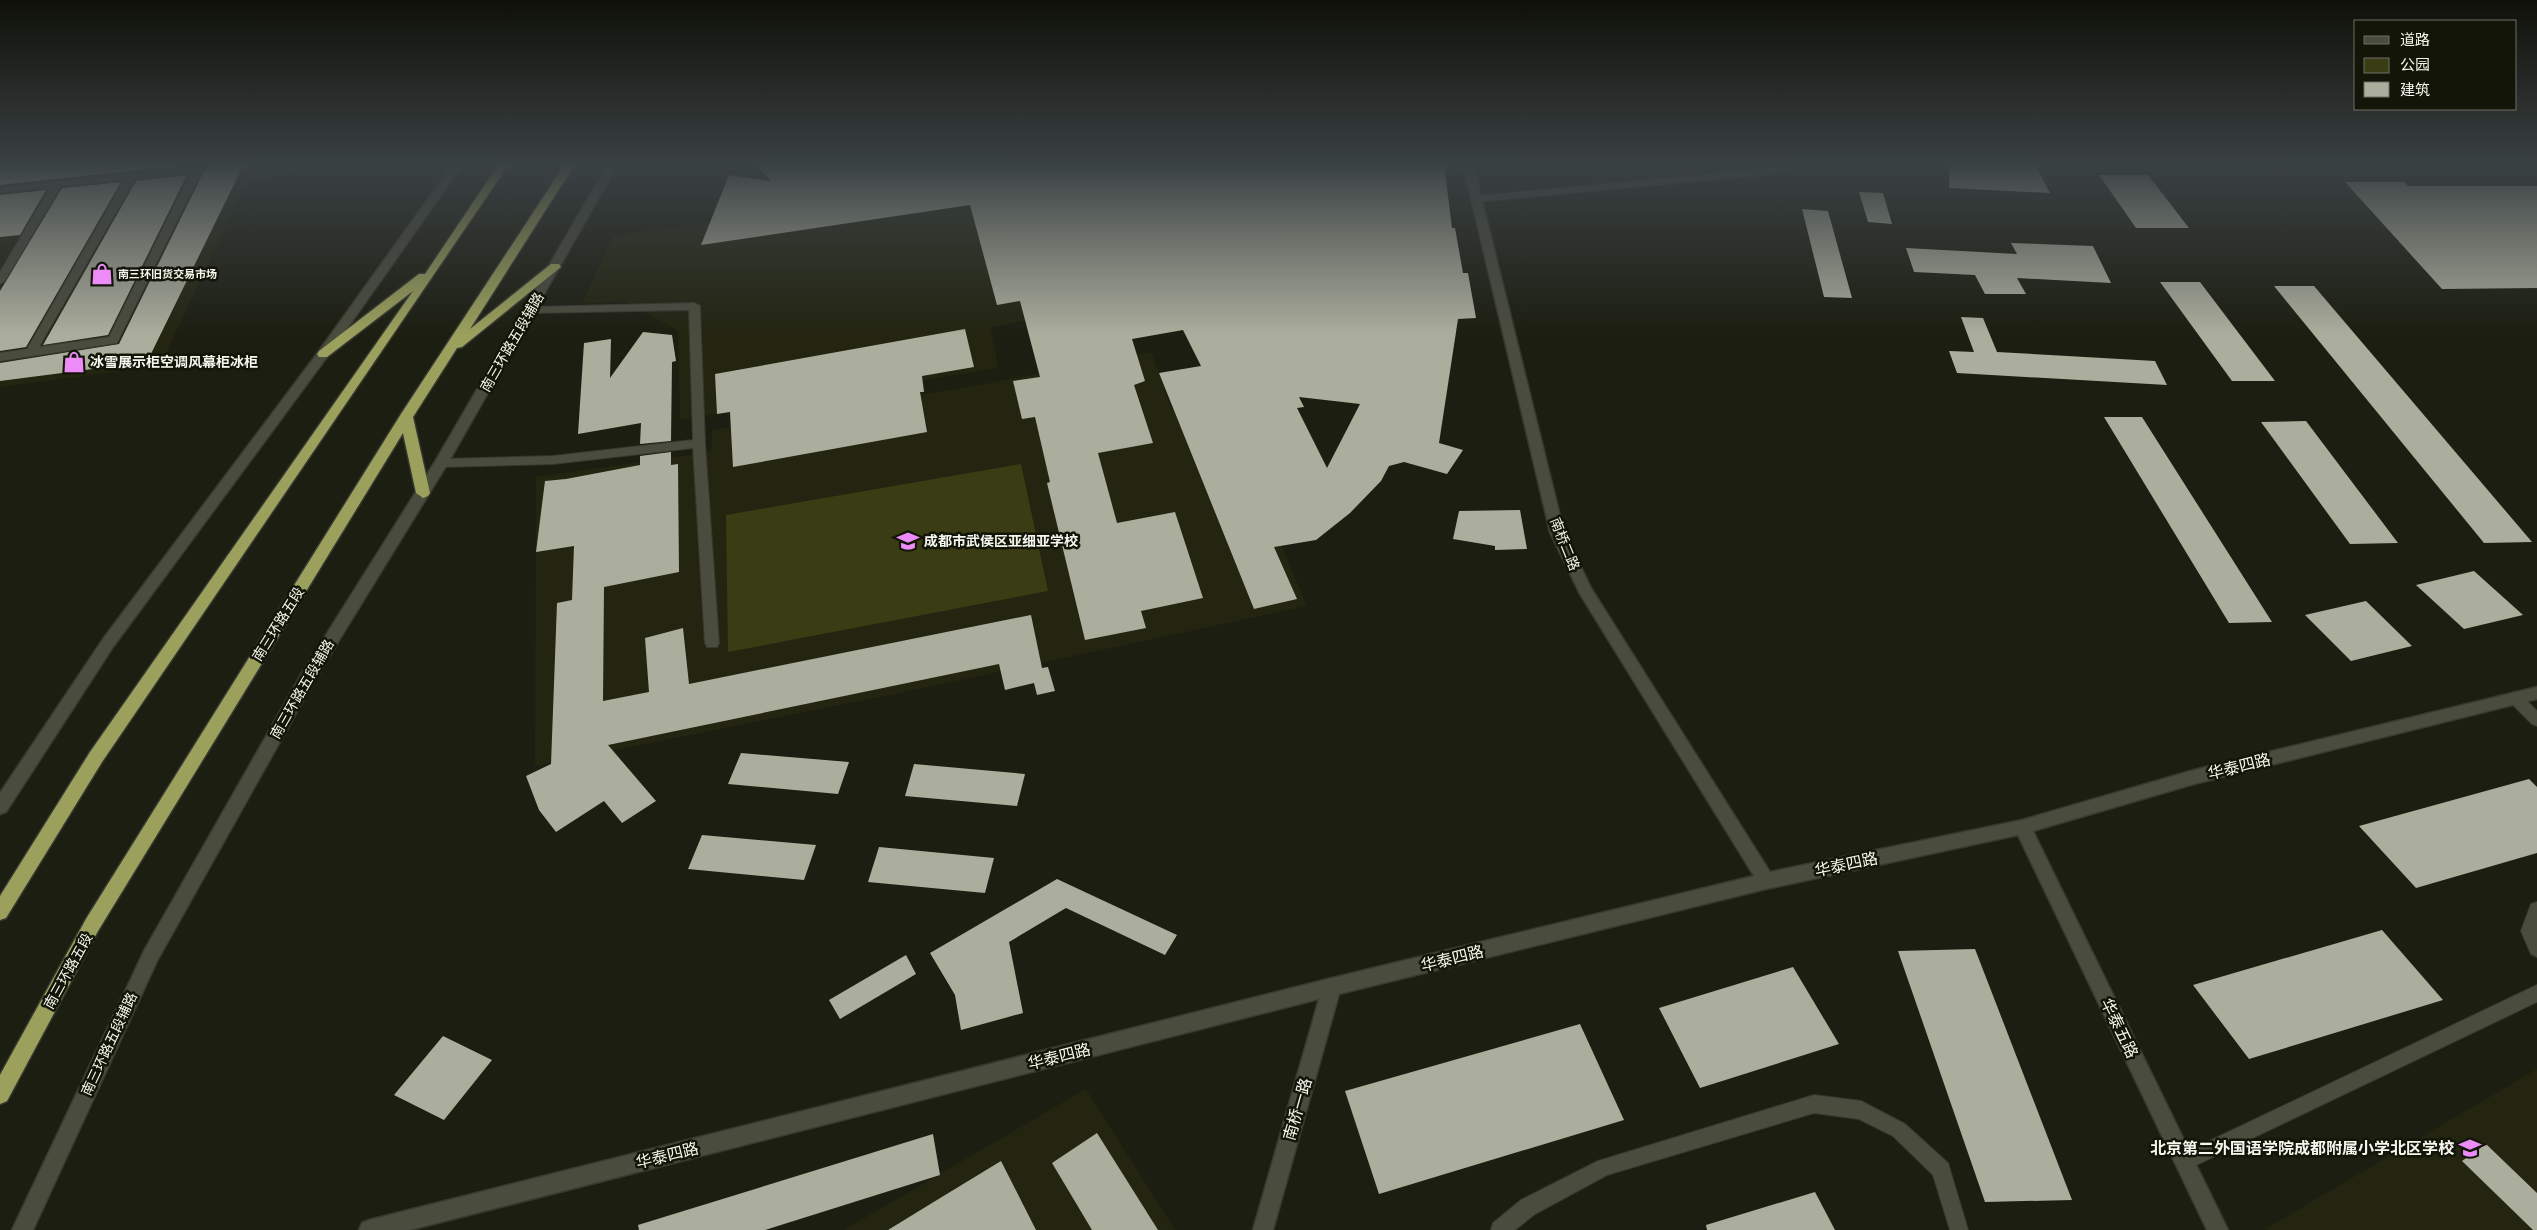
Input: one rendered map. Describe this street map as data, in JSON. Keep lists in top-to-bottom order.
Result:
{
  "streets": {
    "highway": ["南三环路五段"],
    "street": [
      "南三环路五段辅路",
      "南桥二路",
      "华泰四路",
      "华泰五路",
      "南桥一路"
    ]
  },
  "crossings": [
    ["南桥二路", "华泰四路"],
    ["华泰四路", "华泰五路"],
    ["华泰四路", "南桥一路"]
  ],
  "places": {
    "shop": ["南三环旧货交易市场", "冰雪展示柜空调风幕柜冰柜"],
    "school or university": ["成都市武侯区亚细亚学校", "北京第二外国语学院成都附属小学北区学校"]
  },
  "legend": ["道路", "公园", "建筑"]
}
